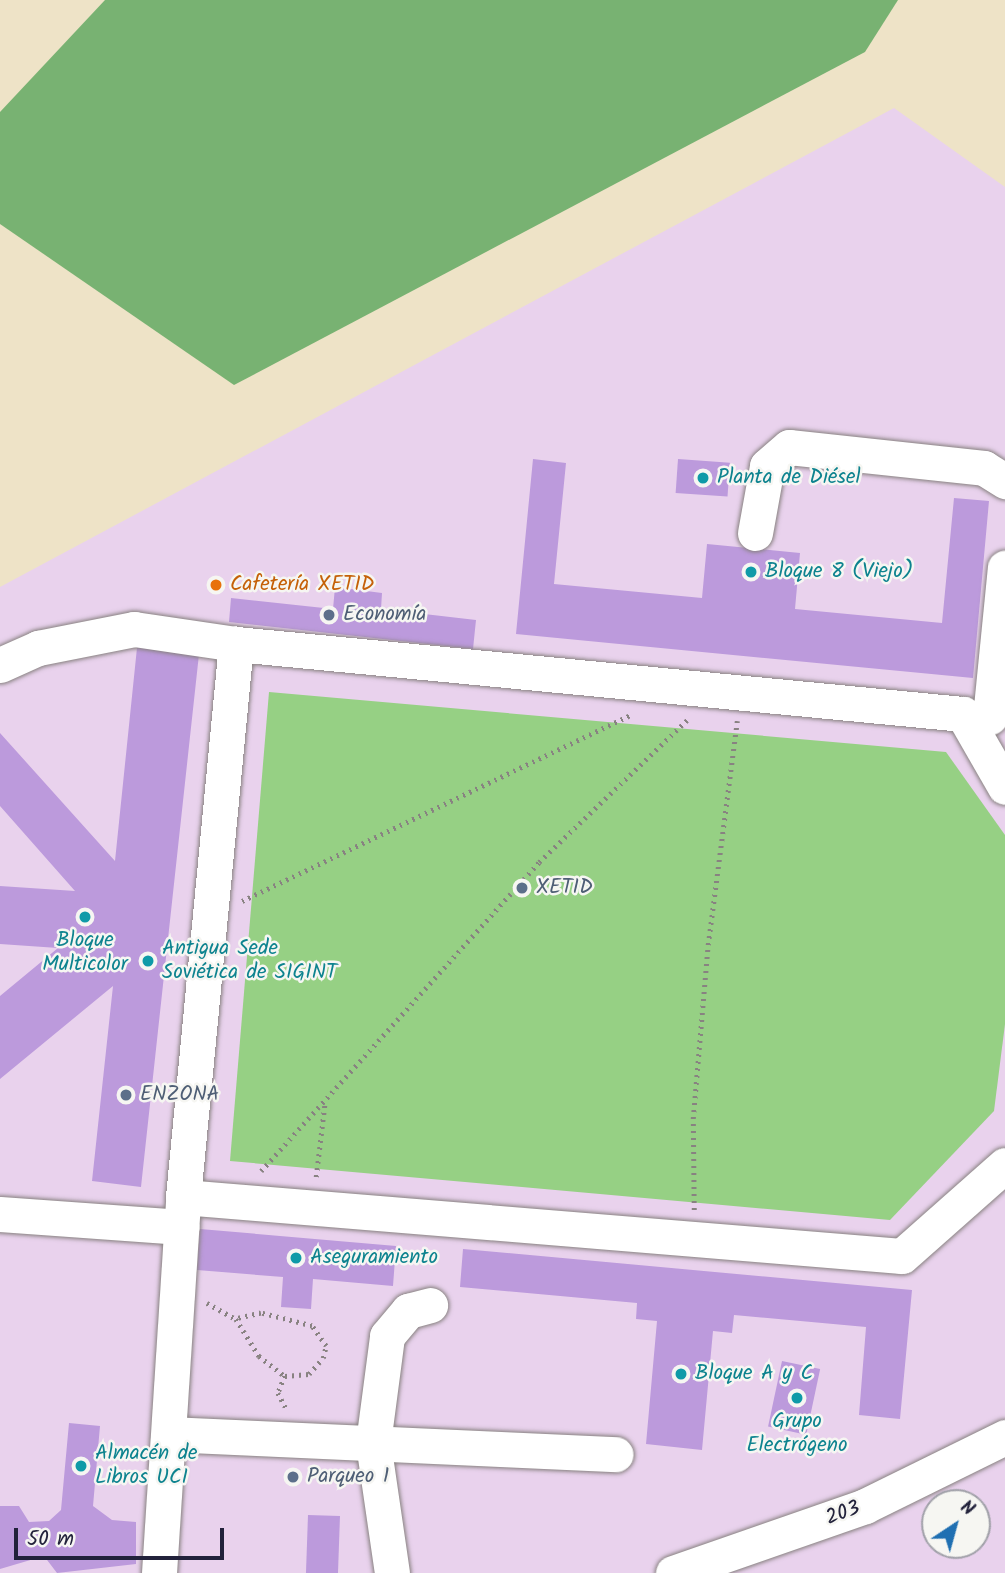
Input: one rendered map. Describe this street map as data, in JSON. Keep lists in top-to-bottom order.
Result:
{
  "streets": {
    "street": ["203"]
  },
  "places": [
    "Planta de Diésel",
    "Bloque 8 (Viejo)",
    "Cafetería XETID",
    "Economía",
    "XETID",
    "Bloque Multicolor",
    "Antigua Sede Soviética de SIGINT",
    "ENZONA",
    "Aseguramiento",
    "Bloque A y C",
    "Grupo Electrógeno",
    "Almacén de Libros UCI",
    "Parqueo 1"
  ],
  "scale_bar": "50 m",
  "north": "top right"
}
